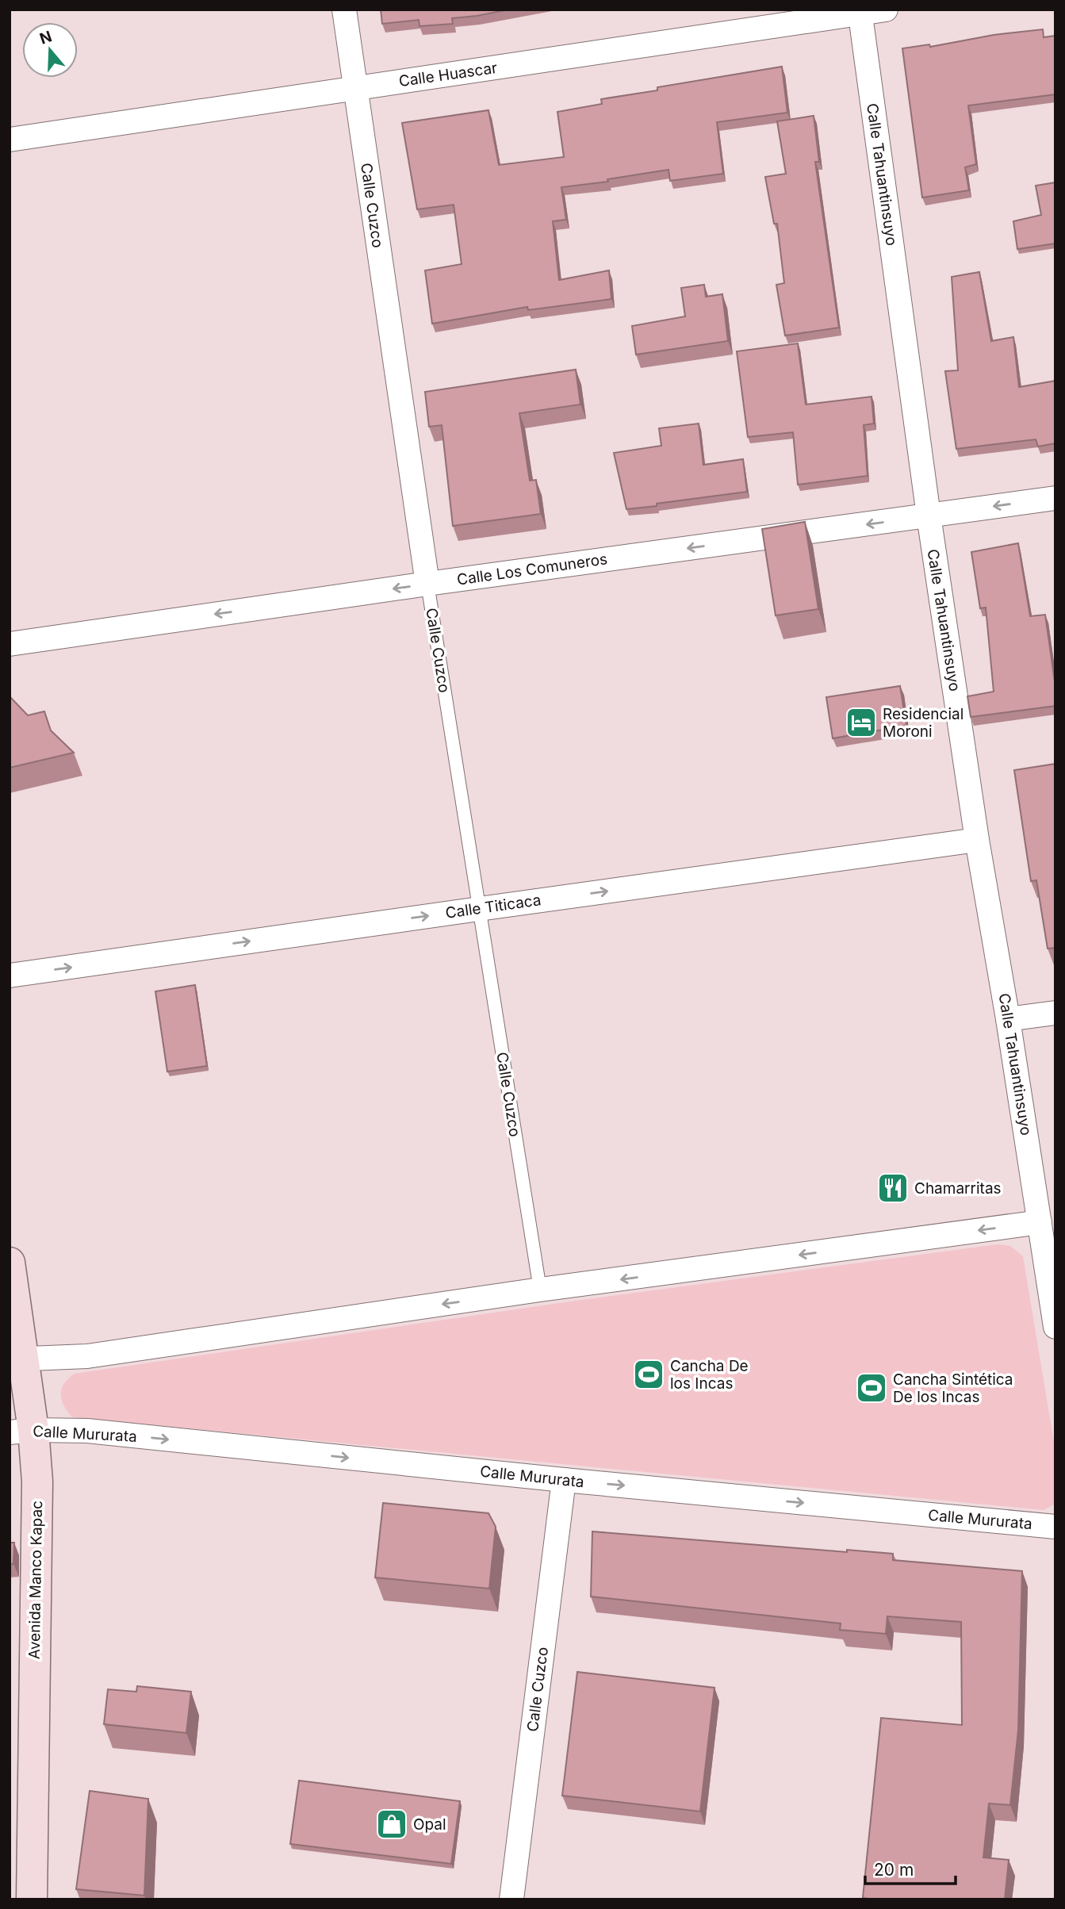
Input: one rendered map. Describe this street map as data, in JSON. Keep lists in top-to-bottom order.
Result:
{
  "streets": {
    "street": [
      "Calle Huascar",
      "Calle Tahuantinsuyo",
      "Calle Cuzco",
      "Calle Los Comuneros",
      "Calle Titicaca",
      "Calle Mururata",
      "Avenida Manco Kapac"
    ]
  },
  "crossings": [
    ["Calle Huascar", "Calle Tahuantinsuyo"],
    ["Calle Huascar", "Calle Cuzco"],
    ["Calle Tahuantinsuyo", "Calle Los Comuneros"],
    ["Calle Tahuantinsuyo", "Calle Titicaca"],
    ["Calle Cuzco", "Calle Los Comuneros"],
    ["Calle Cuzco", "Calle Titicaca"],
    ["Calle Cuzco", "Calle Mururata"],
    ["Calle Mururata", "Avenida Manco Kapac"]
  ],
  "one_way": ["Calle Los Comuneros", "Calle Titicaca"],
  "places": {
    "hotel": ["Residencial Moroni"],
    "restaurant": ["Chamarritas"],
    "sports": ["Cancha De los Incas", "Cancha Sintética De los Incas"],
    "shop": ["Opal"]
  },
  "scale_bar": "20 m",
  "north": "top"
}
